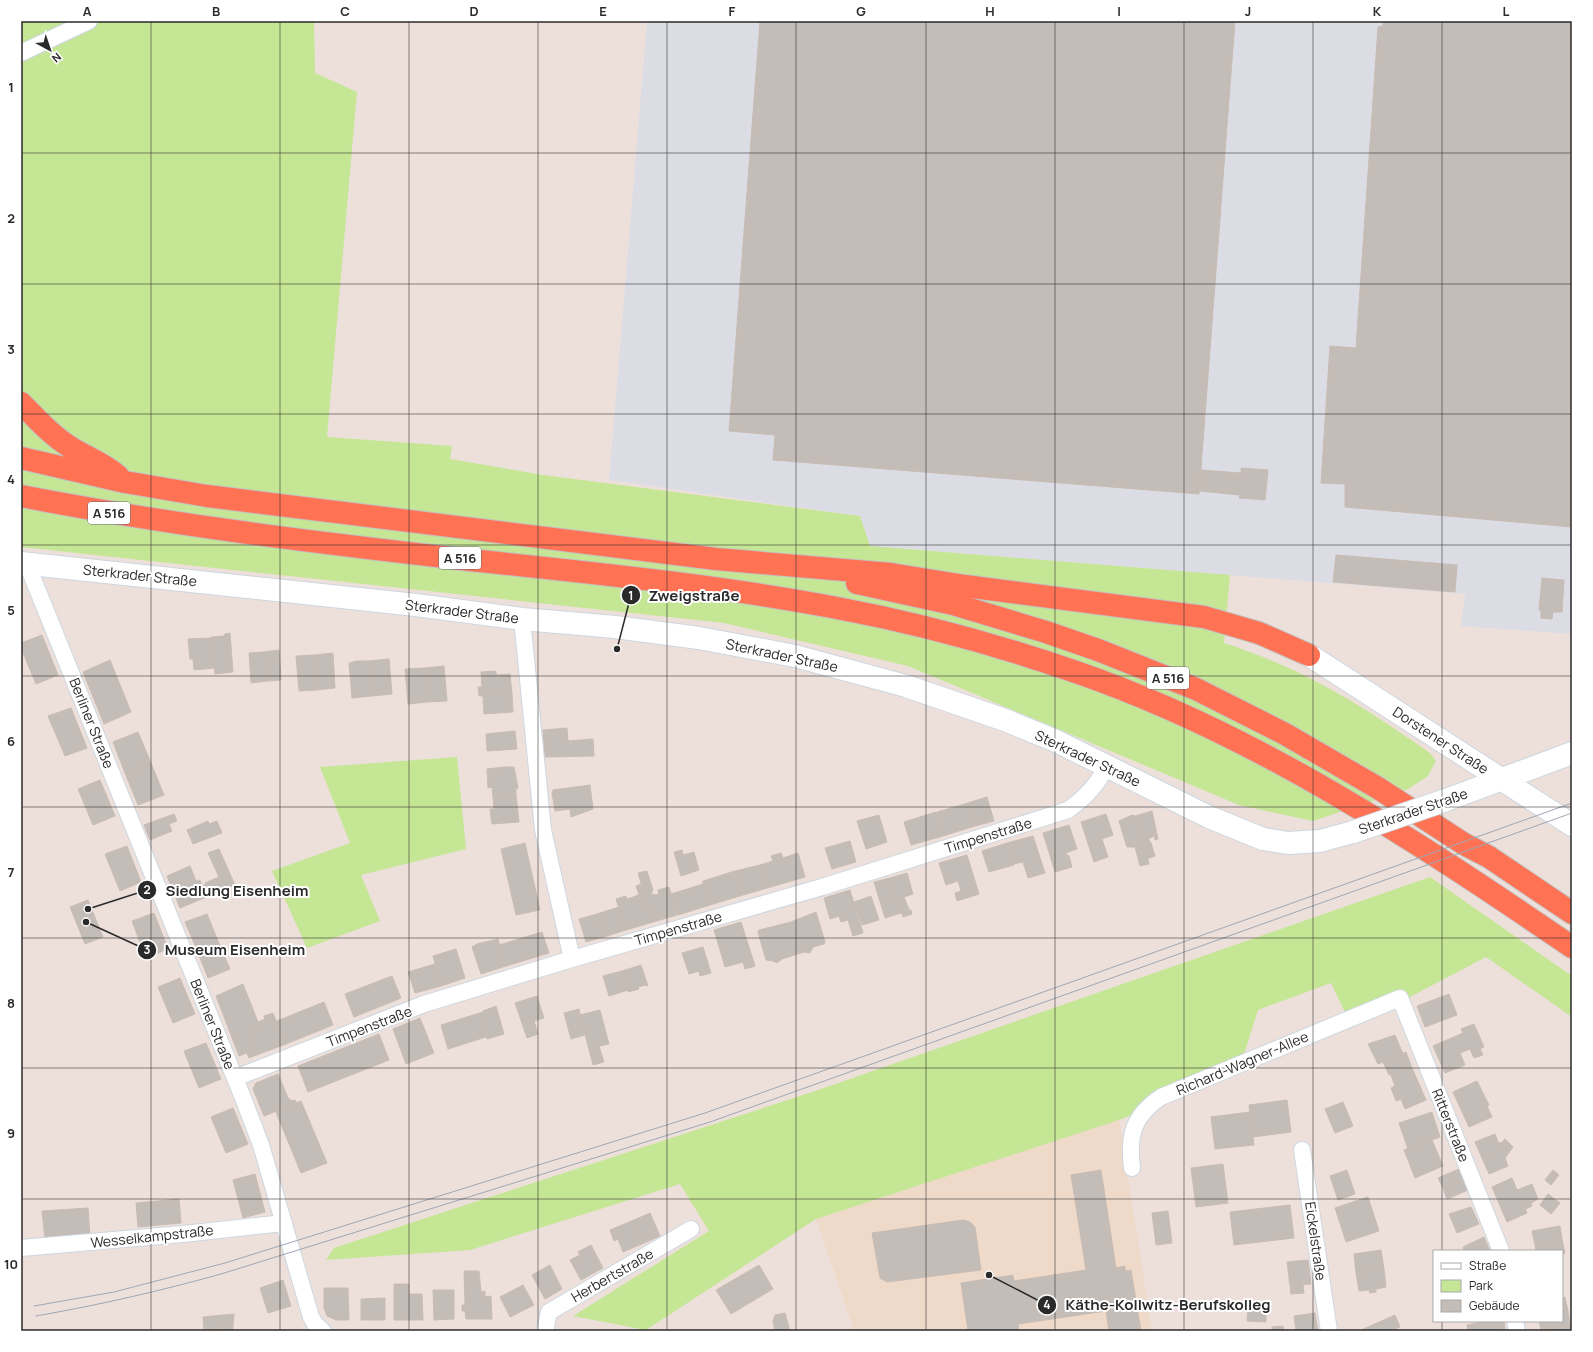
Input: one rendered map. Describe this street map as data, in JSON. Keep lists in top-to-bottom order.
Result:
{
  "streets": {
    "highway": ["A 516"],
    "street": [
      "Sterkrader Straße",
      "Berliner Straße",
      "Dorstener Straße",
      "Timpenstraße",
      "Richard-Wagner-Allee",
      "Ritterstraße",
      "Wesselkampstraße",
      "Eickelstraße",
      "Herbertstraße"
    ]
  },
  "crossings": [
    ["Sterkrader Straße", "Berliner Straße"],
    ["Sterkrader Straße", "Dorstener Straße"],
    ["Sterkrader Straße", "Timpenstraße"],
    ["Berliner Straße", "Timpenstraße"],
    ["Berliner Straße", "Wesselkampstraße"],
    ["Richard-Wagner-Allee", "Ritterstraße"]
  ],
  "places": [
    "Zweigstraße",
    "Siedlung Eisenheim",
    "Museum Eisenheim",
    "Käthe-Kollwitz-Berufskolleg"
  ],
  "legend": ["Straße", "Park", "Gebäude"],
  "north": "bottom right",
  "grid": {
    "columns": [
      "A",
      "B",
      "C",
      "D",
      "E",
      "F",
      "G",
      "H",
      "I",
      "J",
      "K",
      "L"
    ],
    "rows": [
      "1",
      "2",
      "3",
      "4",
      "5",
      "6",
      "7",
      "8",
      "9",
      "10"
    ]
  }
}
